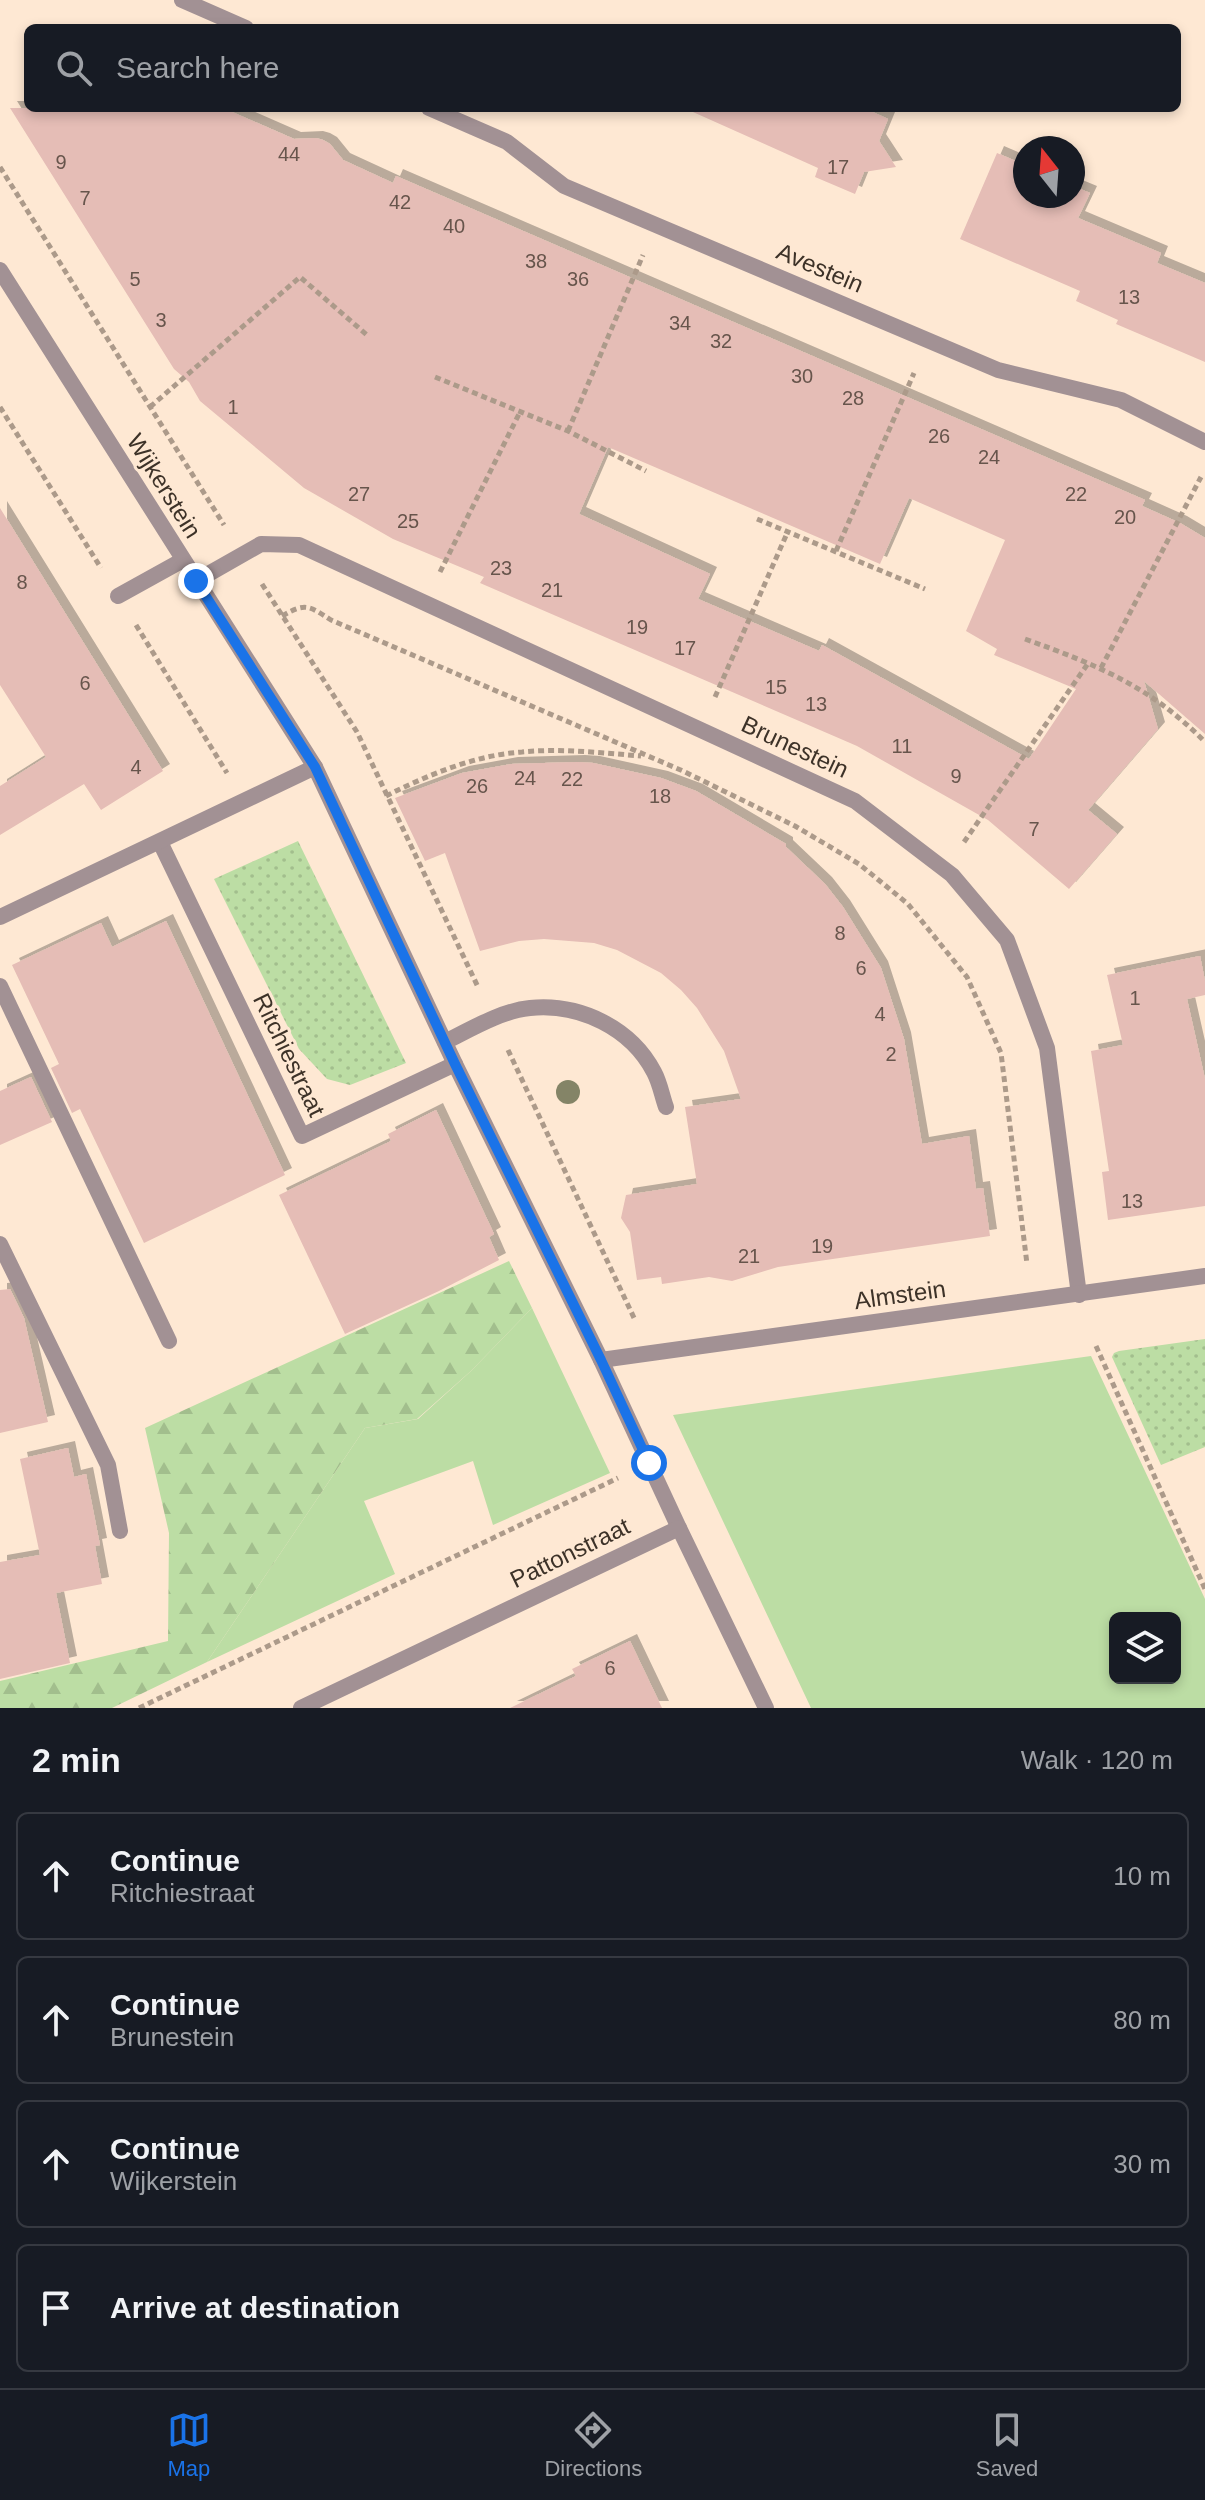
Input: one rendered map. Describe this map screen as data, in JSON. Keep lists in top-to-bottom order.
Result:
{
  "streets": {
    "street": [
      "Avestein",
      "Wijkerstein",
      "Brunestein",
      "Ritchiestraat",
      "Almstein",
      "Pattonstraat"
    ]
  },
  "crossings": [
    ["Wijkerstein", "Brunestein"],
    ["Brunestein", "Almstein"]
  ],
  "house_numbers": [
    "44",
    "9",
    "17",
    "7",
    "42",
    "40",
    "38",
    "5",
    "36",
    "13",
    "3",
    "34",
    "32",
    "30",
    "28",
    "1",
    "26",
    "24",
    "27",
    "22",
    "20",
    "25",
    "23",
    "8",
    "21",
    "19",
    "17",
    "6",
    "15",
    "13",
    "11",
    "4",
    "9",
    "24",
    "22",
    "26",
    "18",
    "7",
    "8",
    "6",
    "1",
    "4",
    "2",
    "13",
    "19",
    "21",
    "6"
  ],
  "north": "top",
  "page": {
    "search": "Search here",
    "heading": ["2 min", "Walk · 120 m"],
    "list": [
      ["Continue", "Ritchiestraat", "10 m"],
      ["Continue", "Brunestein", "80 m"],
      ["Continue", "Wijkerstein", "30 m"],
      "Arrive at destination"
    ],
    "nav": ["Map", "Directions", "Saved"]
  }
}
